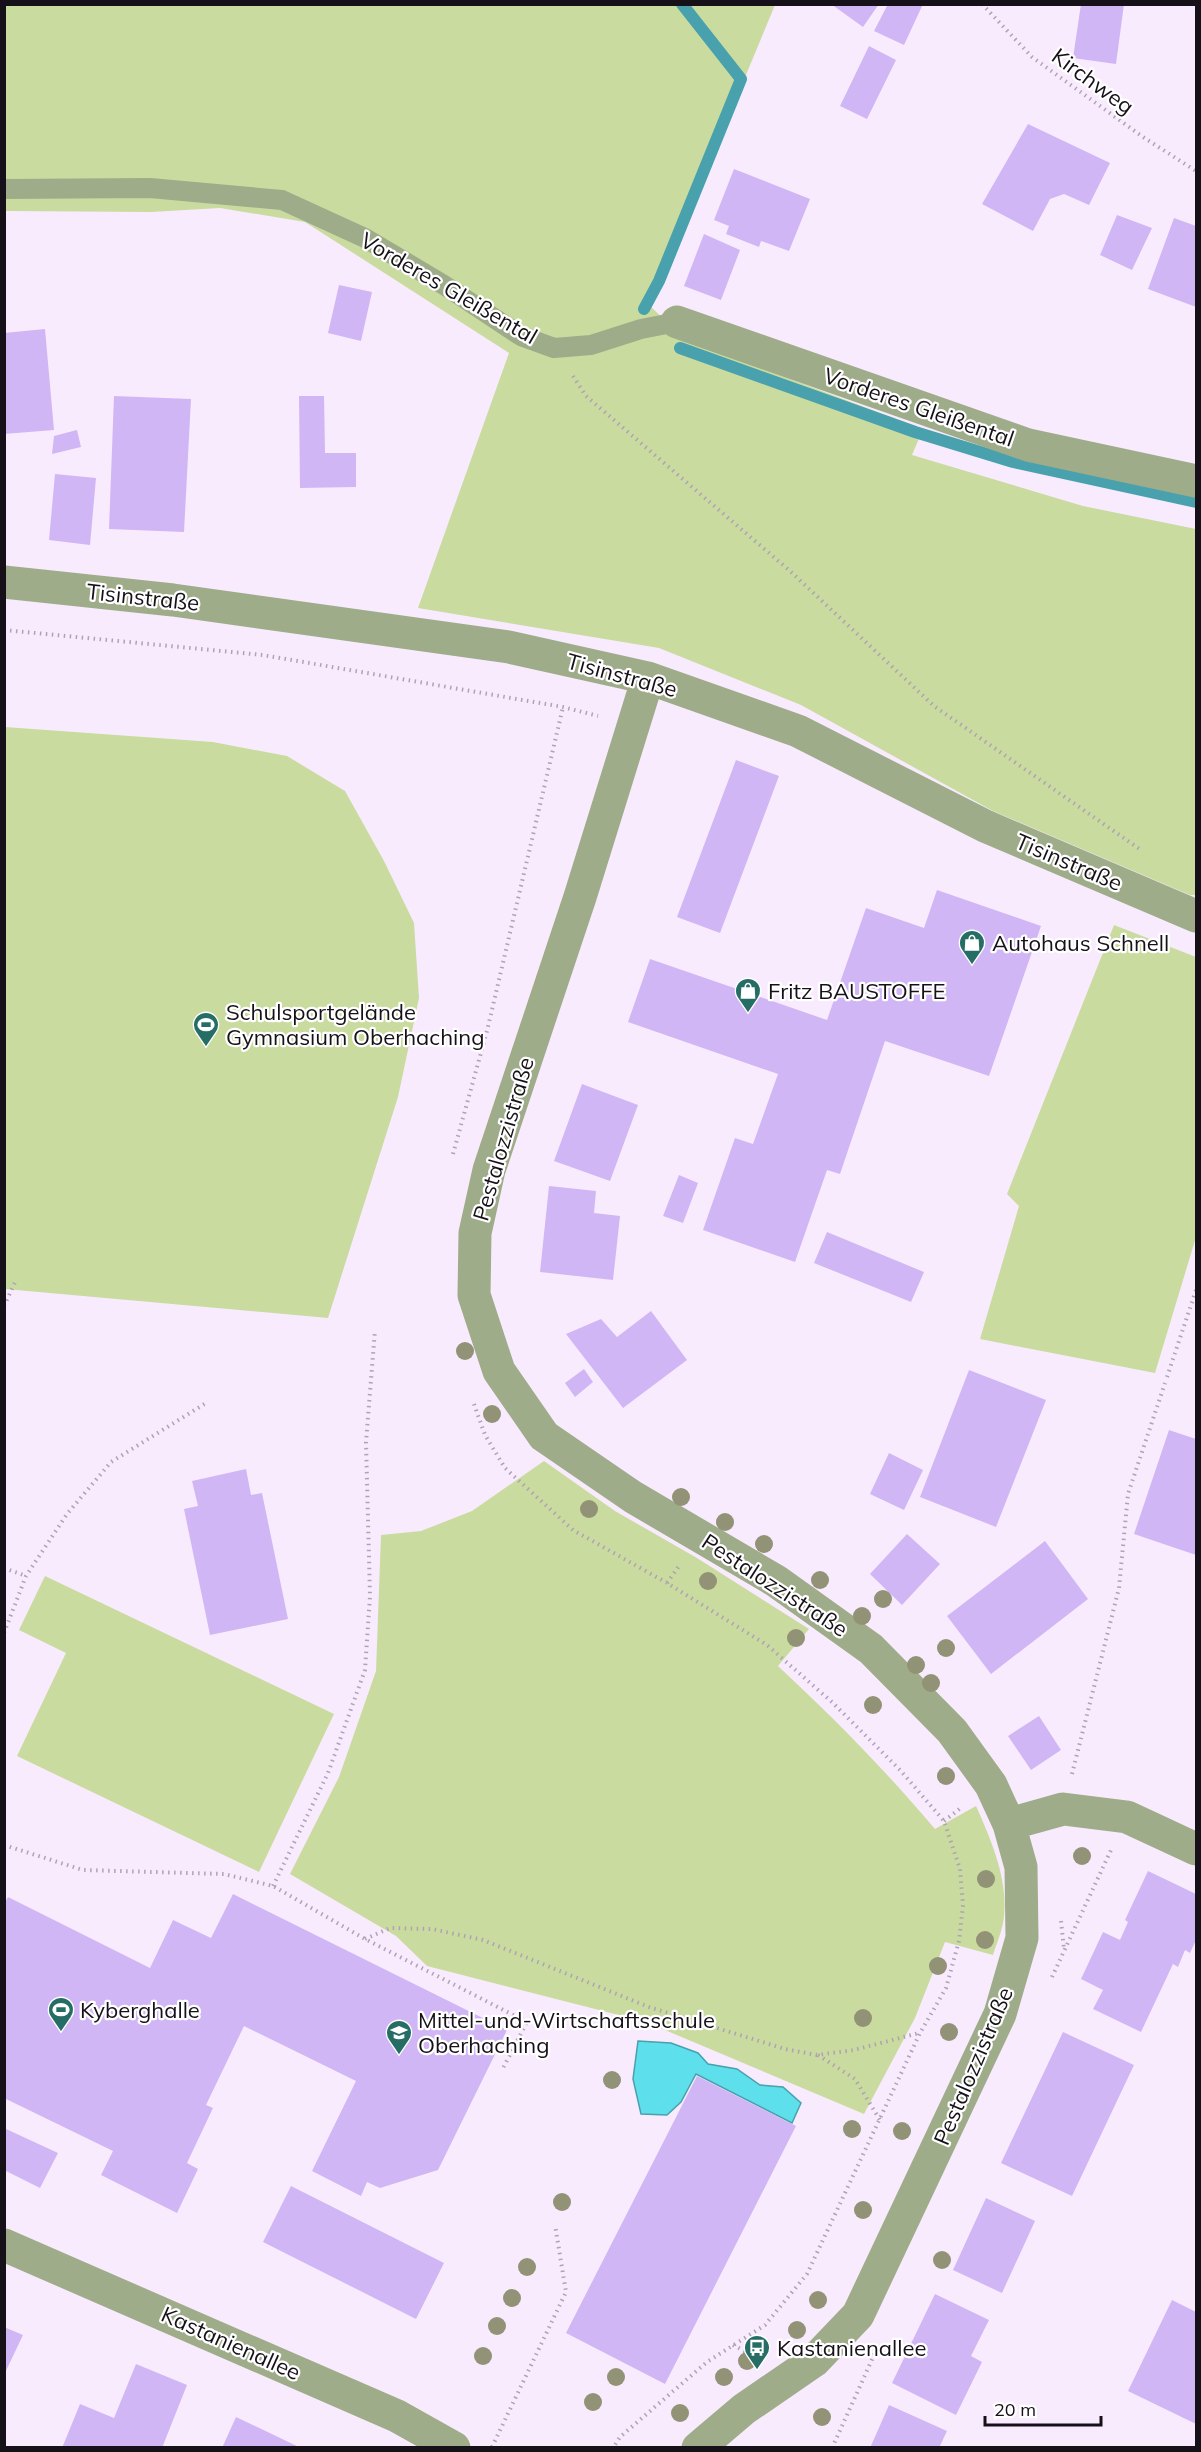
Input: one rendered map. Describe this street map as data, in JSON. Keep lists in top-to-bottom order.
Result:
{
  "streets": {
    "street": [
      "Vorderes Gleißental",
      "Tisinstraße",
      "Pestalozzistraße",
      "Kastanienallee"
    ],
    "path": ["Kirchweg"]
  },
  "crossings": [
    ["Tisinstraße", "Pestalozzistraße"]
  ],
  "places": {
    "shop": ["Autohaus Schnell", "Fritz BAUSTOFFE"],
    "sports": ["Schulsportgelände Gymnasium Oberhaching", "Kyberghalle"],
    "school or university": ["Mittel-und-Wirtschaftsschule Oberhaching"],
    "bus stop": ["Kastanienallee"]
  },
  "scale_bar": "20 m"
}
